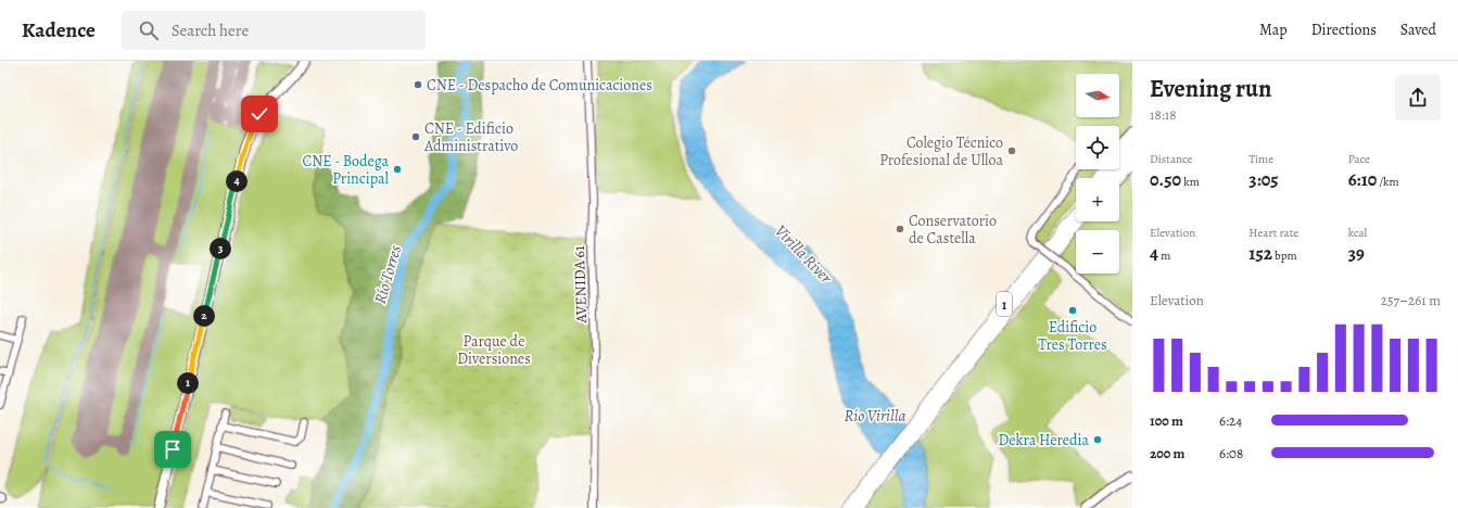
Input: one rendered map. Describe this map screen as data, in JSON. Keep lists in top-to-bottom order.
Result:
{
  "streets": {
    "highway": ["1"],
    "street": ["AVENIDA 61"]
  },
  "water": ["Virilla River", "Río Torres", "Río Virilla"],
  "parks": ["Parque de Diversiones"],
  "places": [
    "CNE - Despacho de Comunicaciones",
    "CNE - Edificio Administrativo",
    "Colegio Técnico Profesional de Ulloa",
    "CNE - Bodega Principal",
    "Conservatorio de Castella",
    "Edificio Tres Torres",
    "Dekra Heredia"
  ],
  "north": "right",
  "page": {
    "header": "Kadence",
    "search": "Search here",
    "nav": ["Map", "Directions", "Saved"],
    "heading": ["Evening run", "18:18"],
    "map_buttons": ["+", "−"],
    "stats": [
      ["Distance", "0.50 km"],
      ["Time", "3:05"],
      ["Pace", "6:10 /km"],
      ["Elevation", "4 m"],
      ["Heart rate", "152 bpm"],
      ["kcal", "39"]
    ],
    "pins": [
      "4",
      "3",
      "2",
      "1"
    ],
    "chart": ["Elevation", "257–261 m"],
    "list": [
      {
        "name": "100 m",
        "note": "6:24"
      },
      {
        "name": "200 m",
        "note": "6:08"
      }
    ]
  }
}
